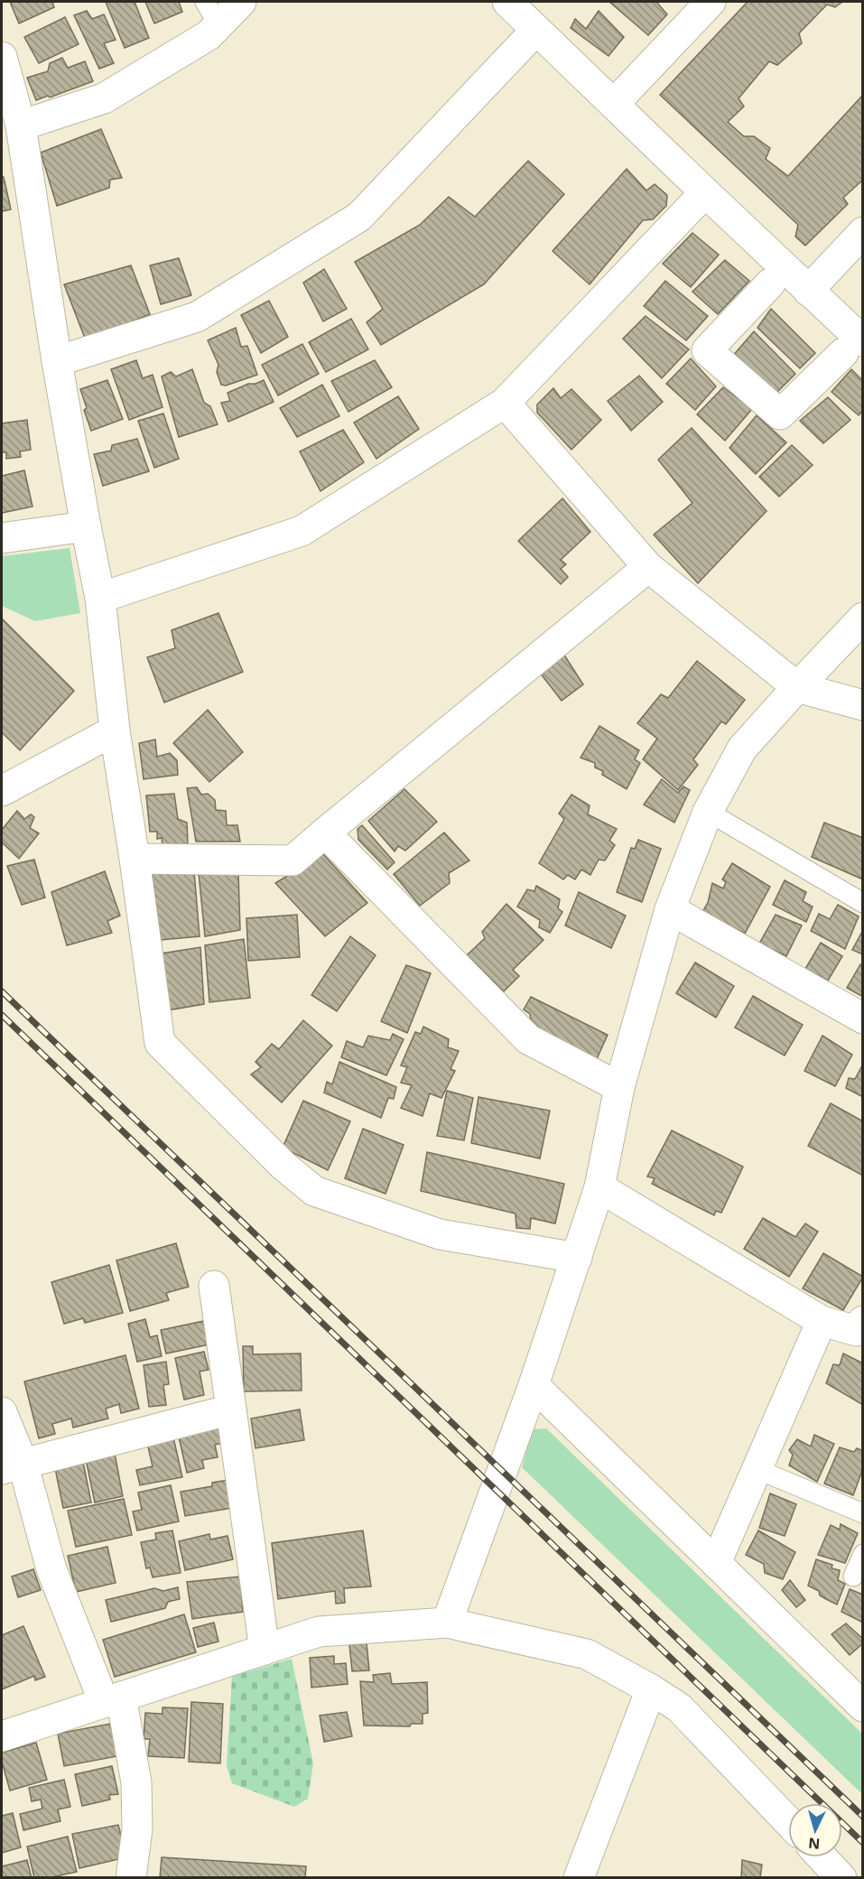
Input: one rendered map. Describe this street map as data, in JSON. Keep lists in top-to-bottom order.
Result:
{
  "north": "bottom"
}
